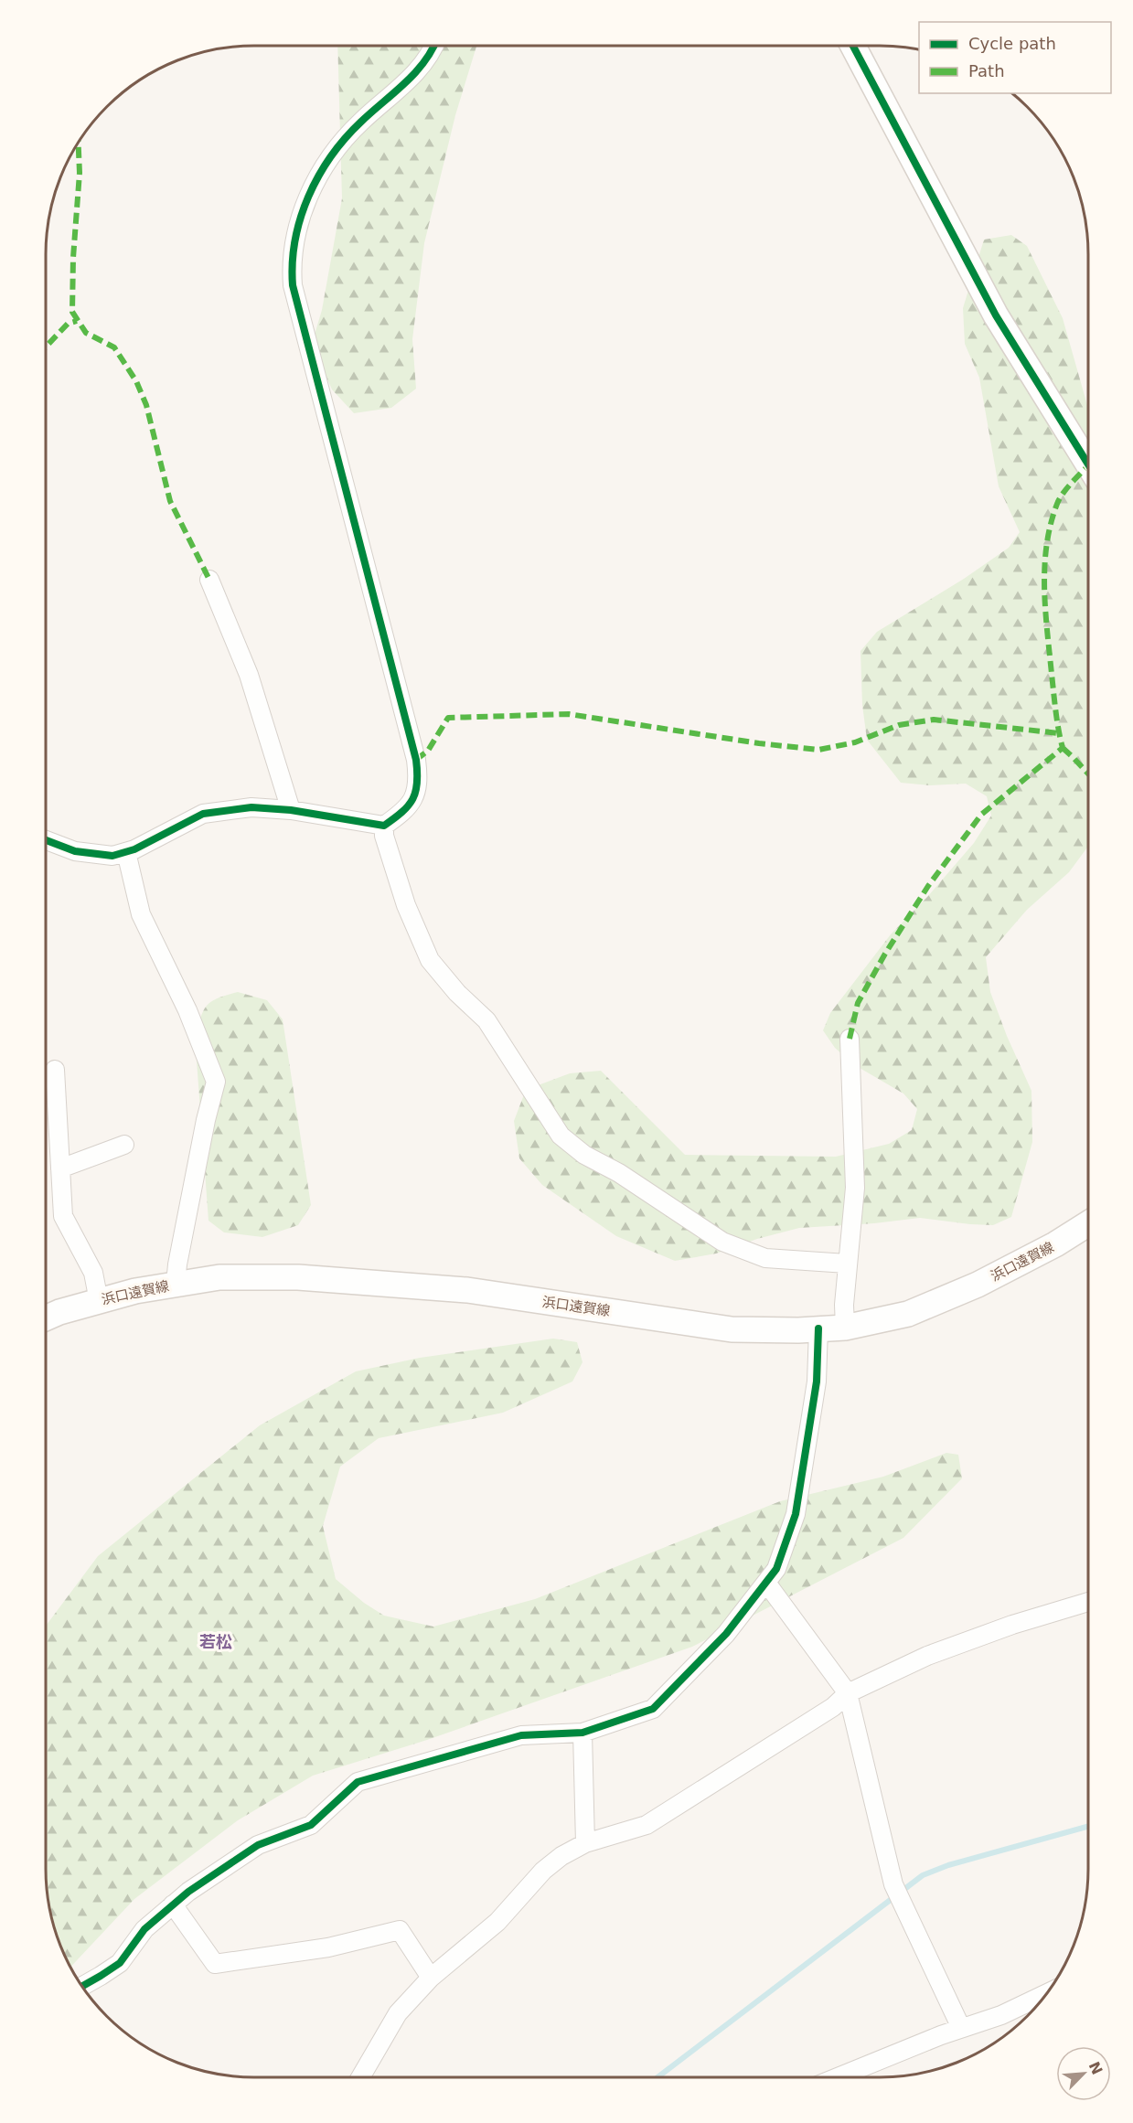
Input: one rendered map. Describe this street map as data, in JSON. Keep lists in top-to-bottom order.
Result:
{
  "streets": {
    "main road": ["浜口遠賀線"]
  },
  "districts": ["若松"],
  "legend": ["Cycle path", "Path"],
  "north": "top right"
}
